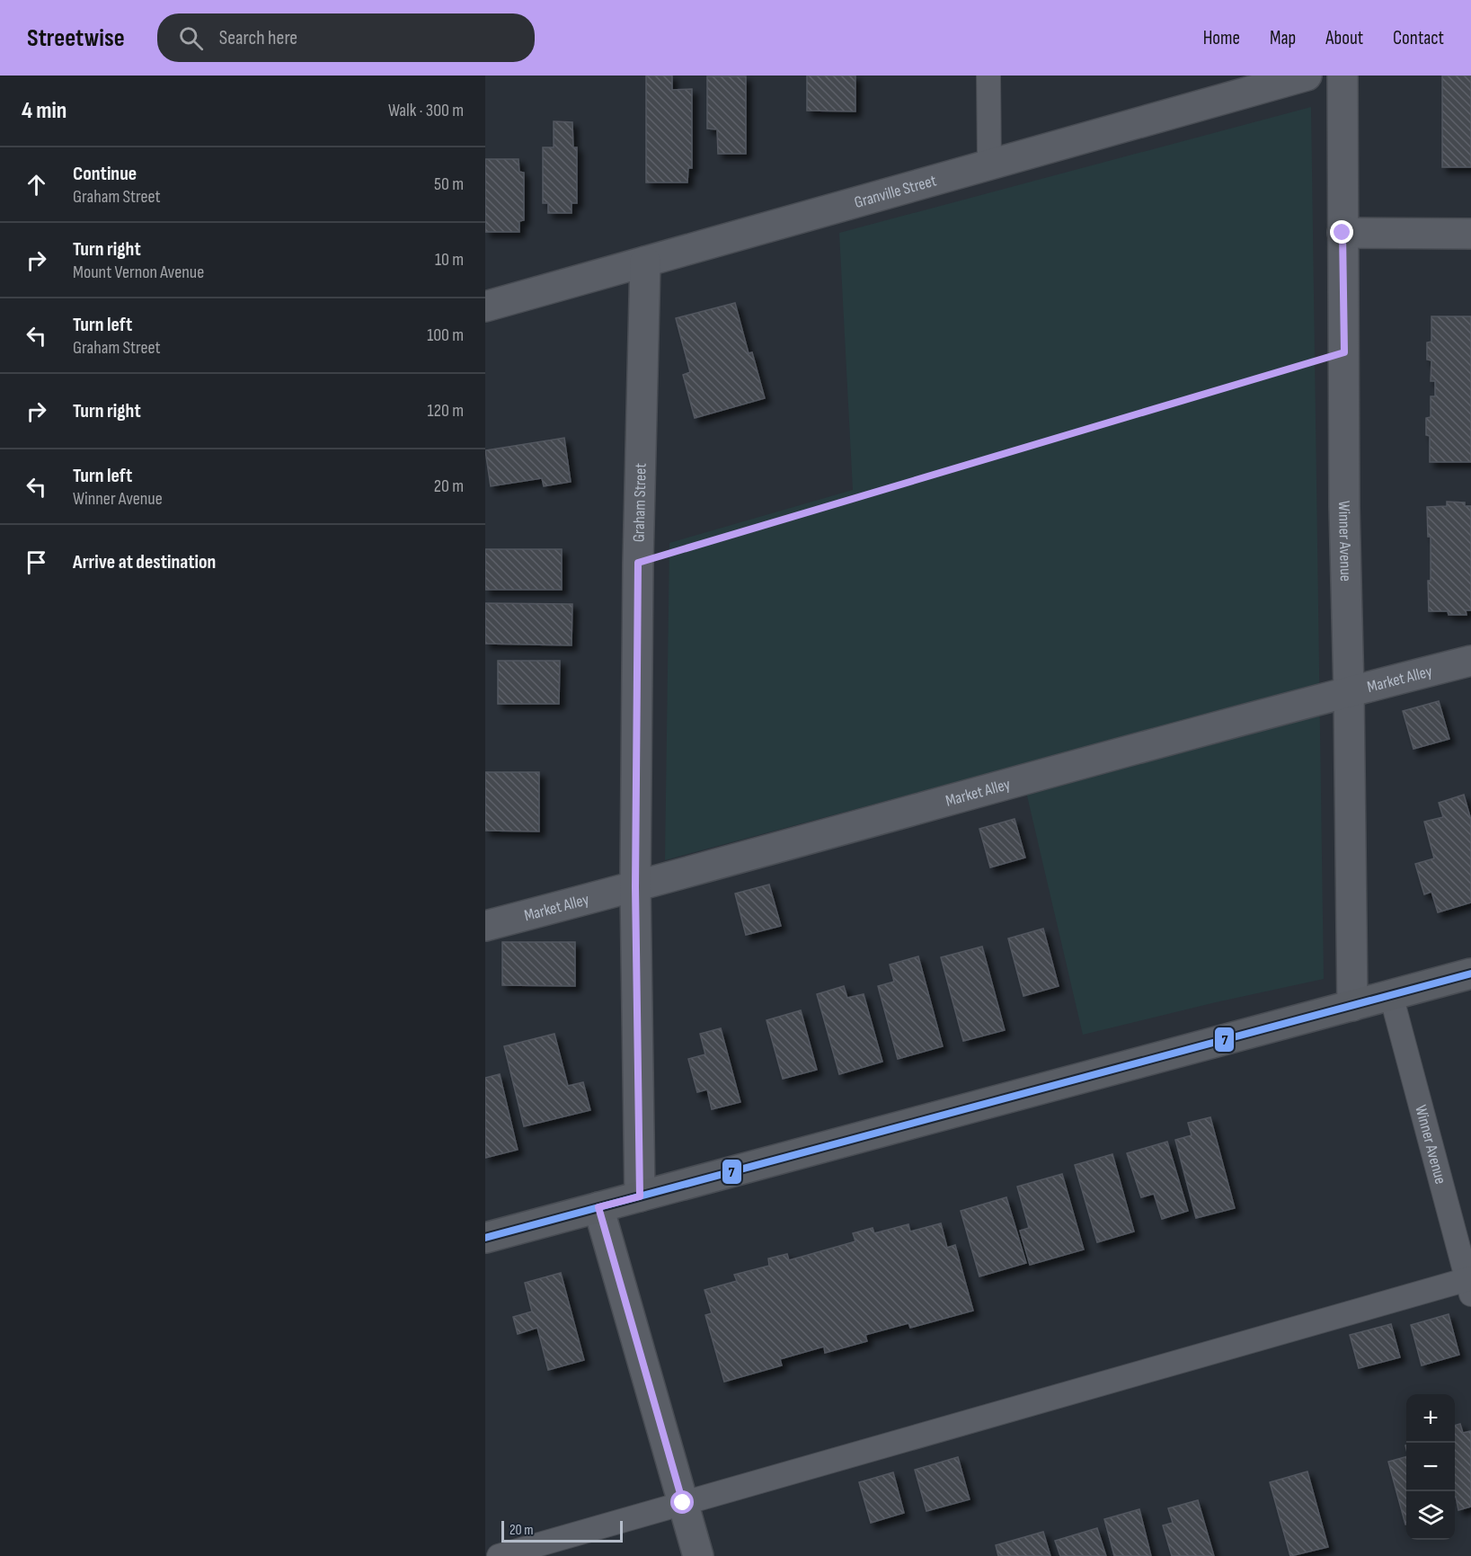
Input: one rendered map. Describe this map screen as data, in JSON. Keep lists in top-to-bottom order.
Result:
{
  "streets": {
    "street": [
      "Granville Street",
      "Graham Street",
      "Winner Avenue",
      "Market Alley"
    ]
  },
  "crossings": [
    ["Granville Street", "Graham Street"],
    ["Graham Street", "Market Alley"],
    ["Winner Avenue", "Market Alley"]
  ],
  "lines": ["transit line 7"],
  "scale_bar": "20 m",
  "page": {
    "header": "Streetwise",
    "search": "Search here",
    "nav": [
      "Home",
      "Map",
      "About",
      "Contact"
    ],
    "heading": ["4 min", "Walk · 300 m"],
    "list": [
      ["Continue", "Graham Street", "50 m"],
      ["Turn right", "Mount Vernon Avenue", "10 m"],
      ["Turn left", "Graham Street", "100 m"],
      ["Turn right", "120 m"],
      ["Turn left", "Winner Avenue", "20 m"],
      "Arrive at destination"
    ],
    "map_buttons": ["+", "−"],
    "scale": "20 m"
  }
}
